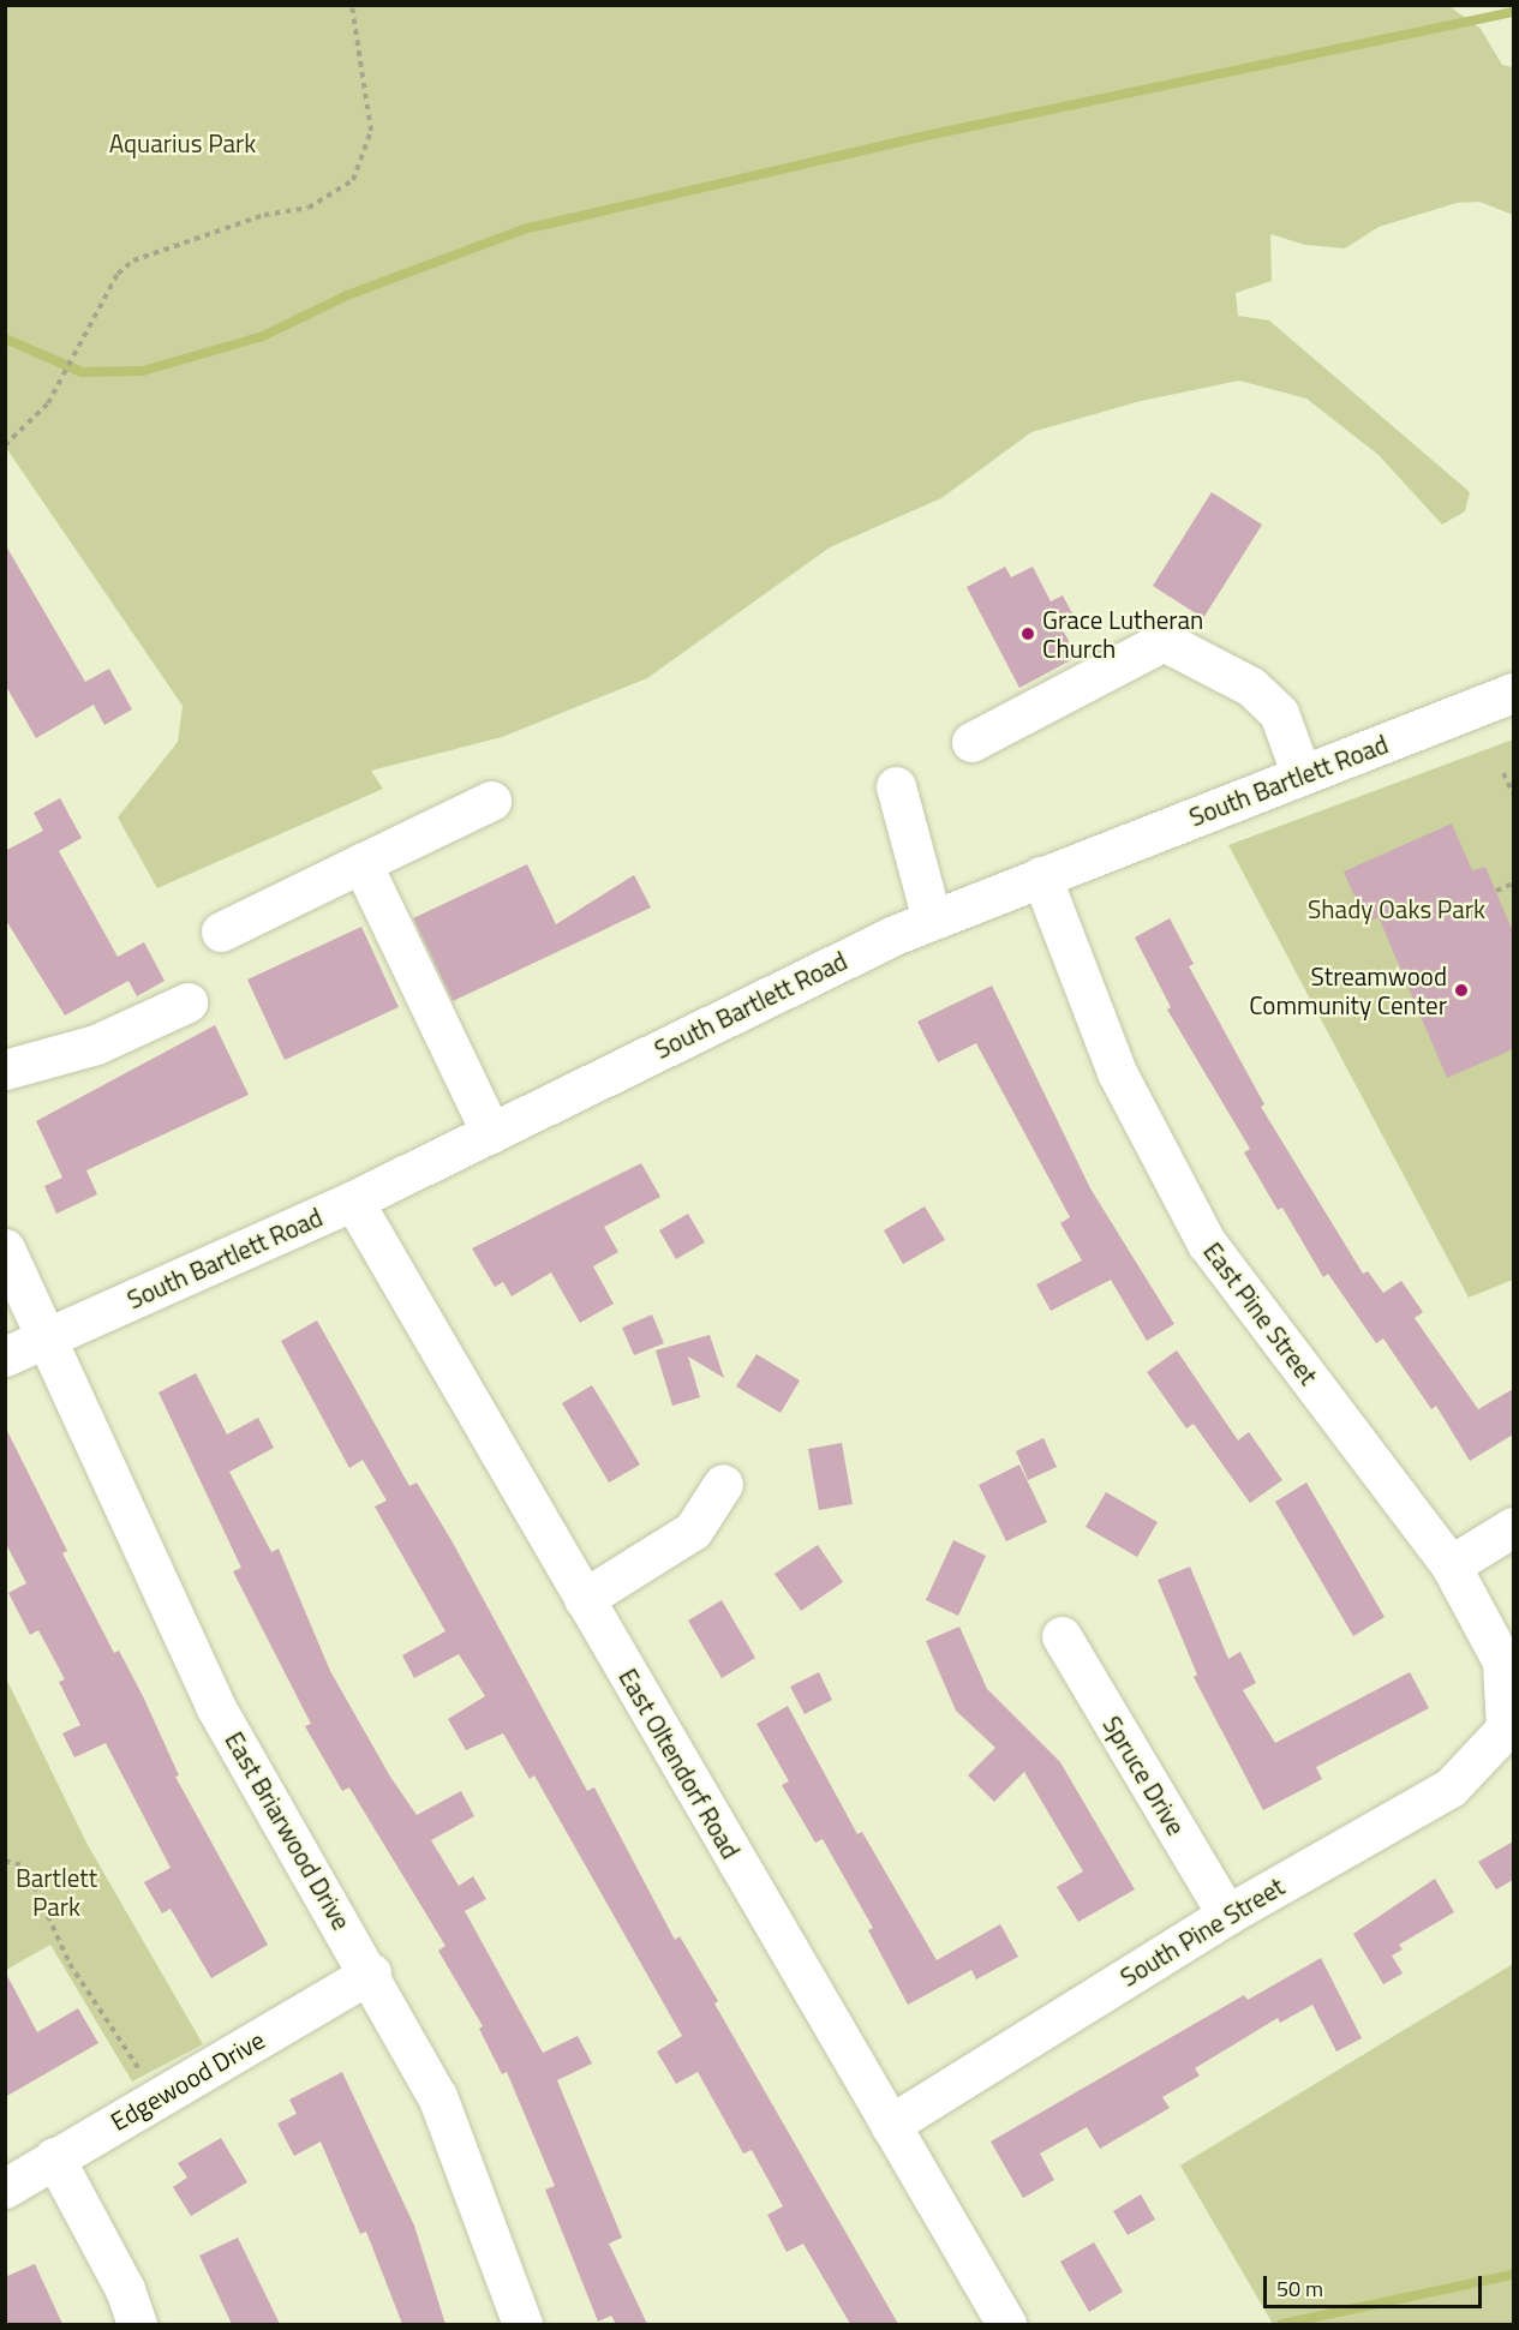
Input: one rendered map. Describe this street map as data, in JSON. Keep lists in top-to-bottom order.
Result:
{
  "streets": {
    "street": [
      "South Bartlett Road",
      "East Pine Street",
      "East Oltendorf Road",
      "Spruce Drive",
      "East Briarwood Drive",
      "South Pine Street",
      "Edgewood Drive"
    ]
  },
  "crossings": [
    ["South Bartlett Road", "East Pine Street"],
    ["South Bartlett Road", "East Oltendorf Road"],
    ["South Bartlett Road", "East Briarwood Drive"],
    ["East Pine Street", "South Pine Street"],
    ["East Oltendorf Road", "South Pine Street"],
    ["Spruce Drive", "South Pine Street"],
    ["East Briarwood Drive", "Edgewood Drive"]
  ],
  "parks": ["Aquarius Park", "Shady Oaks Park", "Bartlett Park"],
  "places": ["Grace Lutheran Church", "Streamwood Community Center"],
  "scale_bar": "50 m"
}
